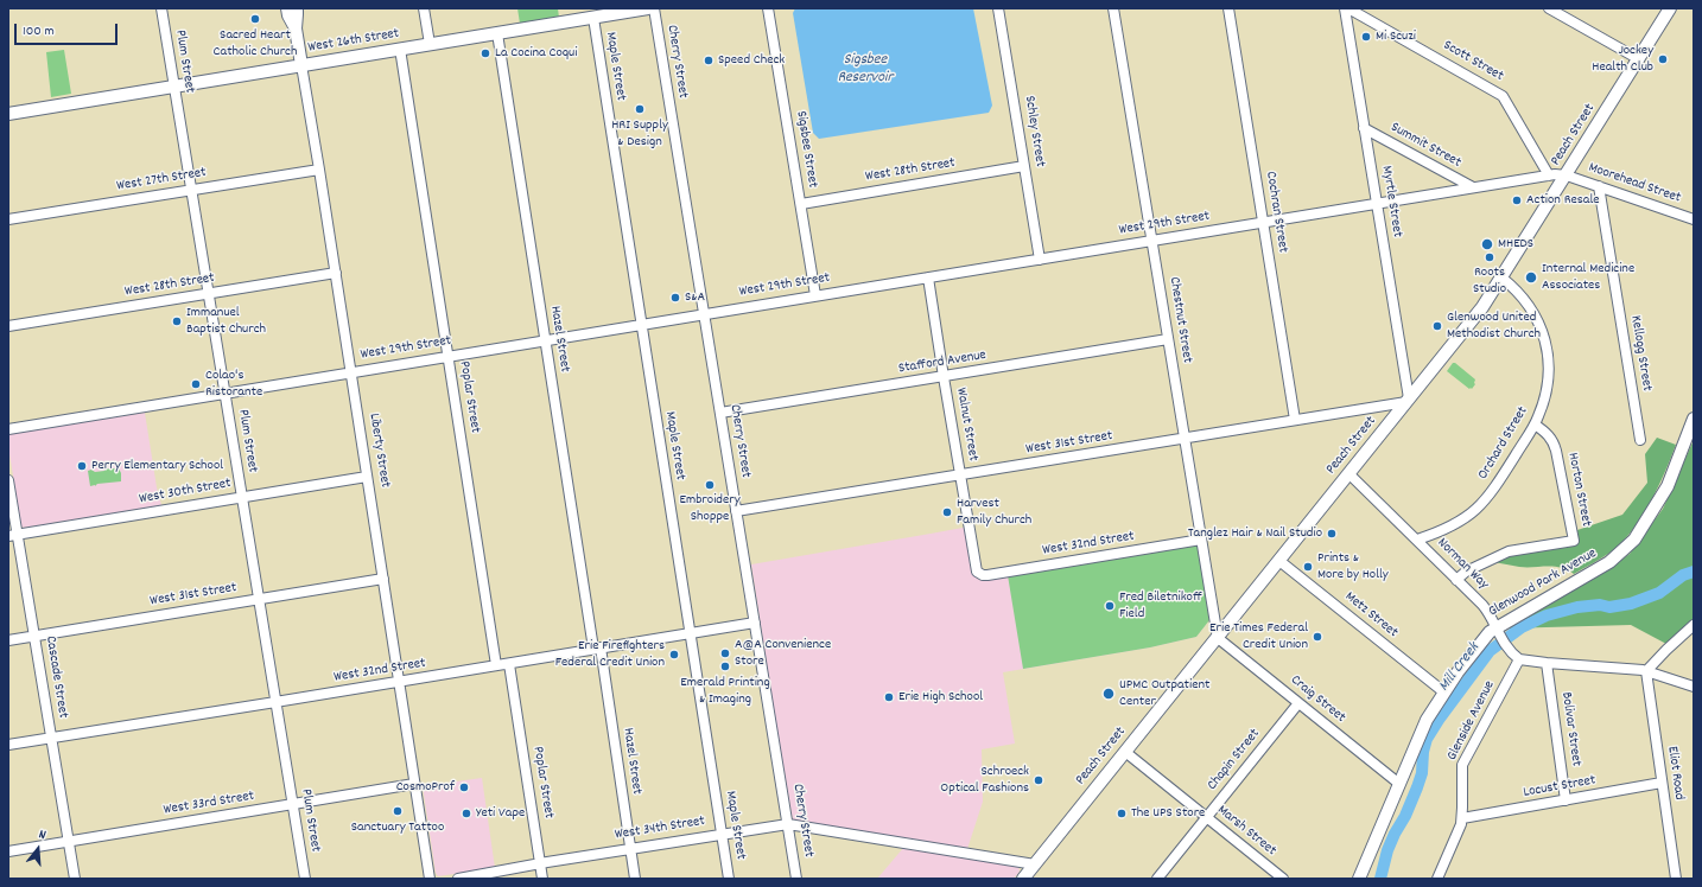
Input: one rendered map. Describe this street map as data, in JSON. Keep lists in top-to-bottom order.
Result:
{
  "streets": {
    "main road": [
      "West 26th Street",
      "Peach Street",
      "Liberty Street",
      "Glenwood Park Avenue"
    ],
    "street": [
      "Plum Street",
      "Cherry Street",
      "Scott Street",
      "Maple Street",
      "Schley Street",
      "Summit Street",
      "Sigsbee Street",
      "West 28th Street",
      "West 27th Street",
      "Moorehead Street",
      "Myrtle Street",
      "Cochran Street",
      "West 29th Street",
      "Chestnut Street",
      "Hazel Street",
      "Kellogg Street",
      "Stafford Avenue",
      "Poplar Street",
      "Walnut Street",
      "West 31st Street",
      "Orchard Street",
      "Horton Street",
      "West 30th Street",
      "West 32nd Street",
      "Norman Way",
      "Metz Street",
      "Cascade Street",
      "Craig Street",
      "Glenside Avenue",
      "Bolivar Street",
      "Chapin Street",
      "Eliot Road",
      "Locust Street",
      "West 33rd Street",
      "West 34th Street",
      "Marsh Street"
    ]
  },
  "crossings": [
    ["West 26th Street", "Plum Street"],
    ["West 26th Street", "Maple Street"],
    ["West 26th Street", "Hazel Street"],
    ["West 26th Street", "Poplar Street"],
    ["West 26th Street", "Liberty Street"],
    ["Plum Street", "West 28th Street"],
    ["Plum Street", "West 27th Street"],
    ["Plum Street", "West 29th Street"],
    ["Plum Street", "West 31st Street"],
    ["Plum Street", "West 30th Street"],
    ["Plum Street", "West 32nd Street"],
    ["Plum Street", "West 33rd Street"],
    ["Cherry Street", "West 29th Street"],
    ["Cherry Street", "Stafford Avenue"],
    ["Cherry Street", "West 31st Street"],
    ["Cherry Street", "West 32nd Street"],
    ["Cherry Street", "West 34th Street"],
    ["Scott Street", "West 29th Street"],
    ["Maple Street", "West 29th Street"],
    ["Maple Street", "West 32nd Street"],
    ["Maple Street", "West 34th Street"],
    ["Schley Street", "West 28th Street"],
    ["Schley Street", "West 29th Street"],
    ["Peach Street", "Moorehead Street"],
    ["Peach Street", "Myrtle Street"],
    ["Peach Street", "West 29th Street"],
    ["Peach Street", "Chestnut Street"],
    ["Peach Street", "West 31st Street"],
    ["Peach Street", "Orchard Street"],
    ["Peach Street", "Norman Way"],
    ["Peach Street", "Metz Street"],
    ["Peach Street", "Craig Street"],
    ["Peach Street", "West 34th Street"],
    ["Peach Street", "Marsh Street"],
    ["Summit Street", "Myrtle Street"],
    ["Summit Street", "West 29th Street"],
    ["Sigsbee Street", "West 28th Street"],
    ["Sigsbee Street", "West 29th Street"],
    ["West 28th Street", "Liberty Street"],
    ["West 27th Street", "Liberty Street"],
    ["Moorehead Street", "West 29th Street"],
    ["Moorehead Street", "Kellogg Street"],
    ["Myrtle Street", "West 29th Street"],
    ["Myrtle Street", "West 31st Street"],
    ["Cochran Street", "West 29th Street"],
    ["Cochran Street", "West 31st Street"],
    ["West 29th Street", "Chestnut Street"],
    ["West 29th Street", "Hazel Street"],
    ["West 29th Street", "Poplar Street"],
    ["West 29th Street", "Walnut Street"],
    ["West 29th Street", "Liberty Street"],
    ["Chestnut Street", "Stafford Avenue"],
    ["Chestnut Street", "West 31st Street"],
    ["Chestnut Street", "West 32nd Street"],
    ["Chestnut Street", "Craig Street"],
    ["Hazel Street", "West 32nd Street"],
    ["Hazel Street", "West 34th Street"],
    ["Stafford Avenue", "Walnut Street"],
    ["Poplar Street", "West 32nd Street"],
    ["Poplar Street", "West 34th Street"],
    ["Walnut Street", "West 31st Street"],
    ["Walnut Street", "West 32nd Street"],
    ["West 31st Street", "Liberty Street"],
    ["West 31st Street", "Cascade Street"],
    ["Orchard Street", "Horton Street"],
    ["Orchard Street", "Norman Way"],
    ["Liberty Street", "West 30th Street"],
    ["Liberty Street", "West 32nd Street"],
    ["Liberty Street", "West 33rd Street"],
    ["Horton Street", "Norman Way"],
    ["West 30th Street", "Cascade Street"],
    ["West 32nd Street", "Cascade Street"],
    ["Norman Way", "Glenwood Park Avenue"],
    ["Norman Way", "Glenside Avenue"],
    ["Glenwood Park Avenue", "Metz Street"],
    ["Glenwood Park Avenue", "Craig Street"],
    ["Cascade Street", "West 33rd Street"],
    ["Craig Street", "Chapin Street"],
    ["Glenside Avenue", "Locust Street"],
    ["Bolivar Street", "Locust Street"],
    ["Chapin Street", "Marsh Street"],
    ["Eliot Road", "Locust Street"]
  ],
  "water": ["Sigsbee Reservoir", "Mill Creek"],
  "places": [
    "Sacred Heart Catholic Church",
    "Mi Scuzi",
    "La Cocina Coqui",
    "Jockey Health Club",
    "Speed Check",
    "HRI Supply & Design",
    "Action Resale",
    "MHEDS",
    "Roots Studio",
    "Internal Medicine Associates",
    "S&A",
    "Immanuel Baptist Church",
    "Glenwood United Methodist Church",
    "Colao's Ristorante",
    "Perry Elementary School",
    "Embroidery Shoppe",
    "Harvest Family Church",
    "Tanglez Hair & Nail Studio",
    "Prints & More by Holly",
    "Fred Biletnikoff Field",
    "Erie Times Federal Credit Union",
    "A@A Convenience Store",
    "Erie Firefighters Federal Credit Union",
    "Emerald Printing & Imaging",
    "UPMC Outpatient Center",
    "Erie High School",
    "Schroeck Optical Fashions",
    "CosmoProf",
    "Sanctuary Tattoo",
    "Yeti Vape",
    "The UPS Store"
  ],
  "scale_bar": "100 m",
  "north": "top"
}
